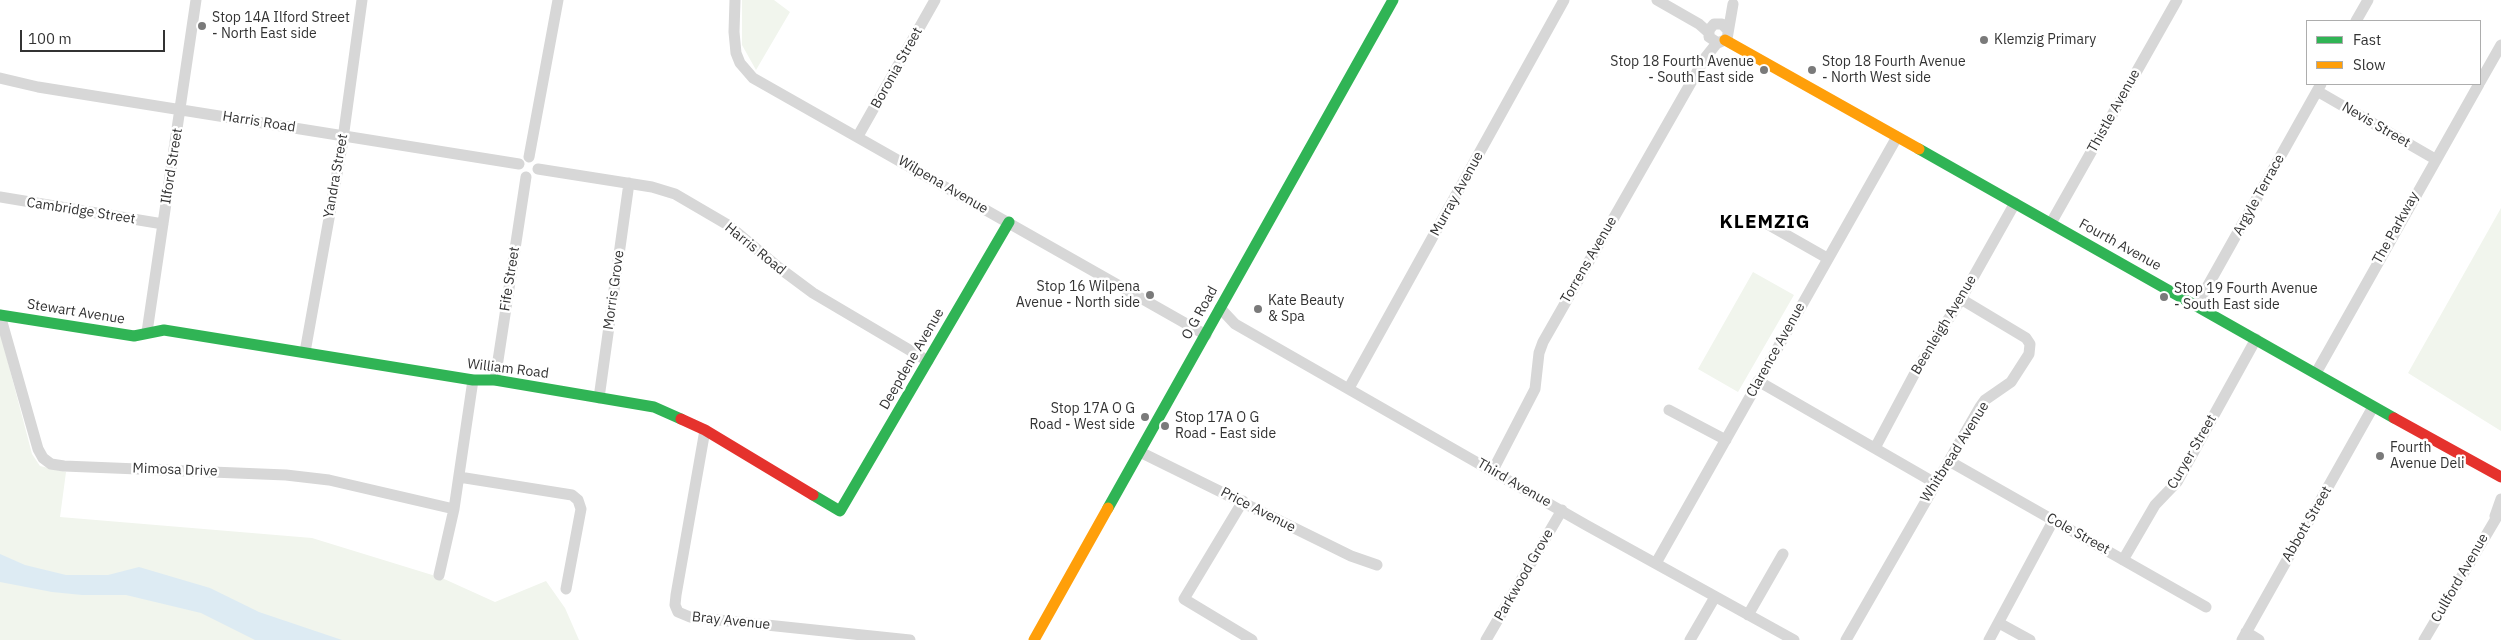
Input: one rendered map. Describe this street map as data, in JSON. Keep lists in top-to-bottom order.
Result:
{
  "streets": {
    "street": [
      "Boronia Street",
      "Thistle Avenue",
      "Harris Road",
      "Nevis Street",
      "Ilford Street",
      "Yandra Street",
      "Wilpena Avenue",
      "Murray Avenue",
      "Argyle Terrace",
      "Cambridge Street",
      "The Parkway",
      "Fourth Avenue",
      "Torrens Avenue",
      "Fife Street",
      "Morris Grove",
      "Stewart Avenue",
      "O G Road",
      "Beenleigh Avenue",
      "Clarence Avenue",
      "Deepdene Avenue",
      "William Road",
      "Whitbread Avenue",
      "Curyer Street",
      "Mimosa Drive",
      "Third Avenue",
      "Price Avenue",
      "Abbott Street",
      "Cole Street",
      "Parkwood Grove",
      "Cullford Avenue",
      "Bray Avenue"
    ]
  },
  "crossings": [
    ["Boronia Street", "Wilpena Avenue"],
    ["Thistle Avenue", "Fourth Avenue"],
    ["Harris Road", "Ilford Street"],
    ["Harris Road", "Yandra Street"],
    ["Harris Road", "Fife Street"],
    ["Harris Road", "Morris Grove"],
    ["Harris Road", "Deepdene Avenue"],
    ["Nevis Street", "Argyle Terrace"],
    ["Nevis Street", "The Parkway"],
    ["Ilford Street", "Cambridge Street"],
    ["Ilford Street", "Stewart Avenue"],
    ["Ilford Street", "William Road"],
    ["Yandra Street", "William Road"],
    ["Wilpena Avenue", "O G Road"],
    ["Wilpena Avenue", "Deepdene Avenue"],
    ["Murray Avenue", "Third Avenue"],
    ["Argyle Terrace", "Fourth Avenue"],
    ["The Parkway", "Fourth Avenue"],
    ["Fourth Avenue", "Torrens Avenue"],
    ["Fourth Avenue", "Beenleigh Avenue"],
    ["Fourth Avenue", "Clarence Avenue"],
    ["Fourth Avenue", "Curyer Street"],
    ["Fourth Avenue", "Abbott Street"],
    ["Torrens Avenue", "Third Avenue"],
    ["Fife Street", "William Road"],
    ["Morris Grove", "William Road"],
    ["Stewart Avenue", "William Road"],
    ["Stewart Avenue", "Mimosa Drive"],
    ["O G Road", "Third Avenue"],
    ["O G Road", "Price Avenue"],
    ["Beenleigh Avenue", "Whitbread Avenue"],
    ["Clarence Avenue", "Third Avenue"],
    ["Deepdene Avenue", "William Road"],
    ["William Road", "Bray Avenue"],
    ["Whitbread Avenue", "Cole Street"],
    ["Curyer Street", "Cole Street"],
    ["Third Avenue", "Parkwood Grove"]
  ],
  "districts": ["KLEMZIG"],
  "places": [
    "Stop 14A Ilford Street - North East side",
    "Klemzig Primary",
    "Stop 18 Fourth Avenue - South East side",
    "Stop 18 Fourth Avenue - North West side",
    "Stop 16 Wilpena Avenue - North side",
    "Stop 19 Fourth Avenue - South East side",
    "Kate Beauty & Spa",
    "Stop 17A O G Road - West side",
    "Stop 17A O G Road - East side",
    "Fourth Avenue Deli"
  ],
  "legend": ["Fast", "Slow"],
  "scale_bar": "100 m"
}
